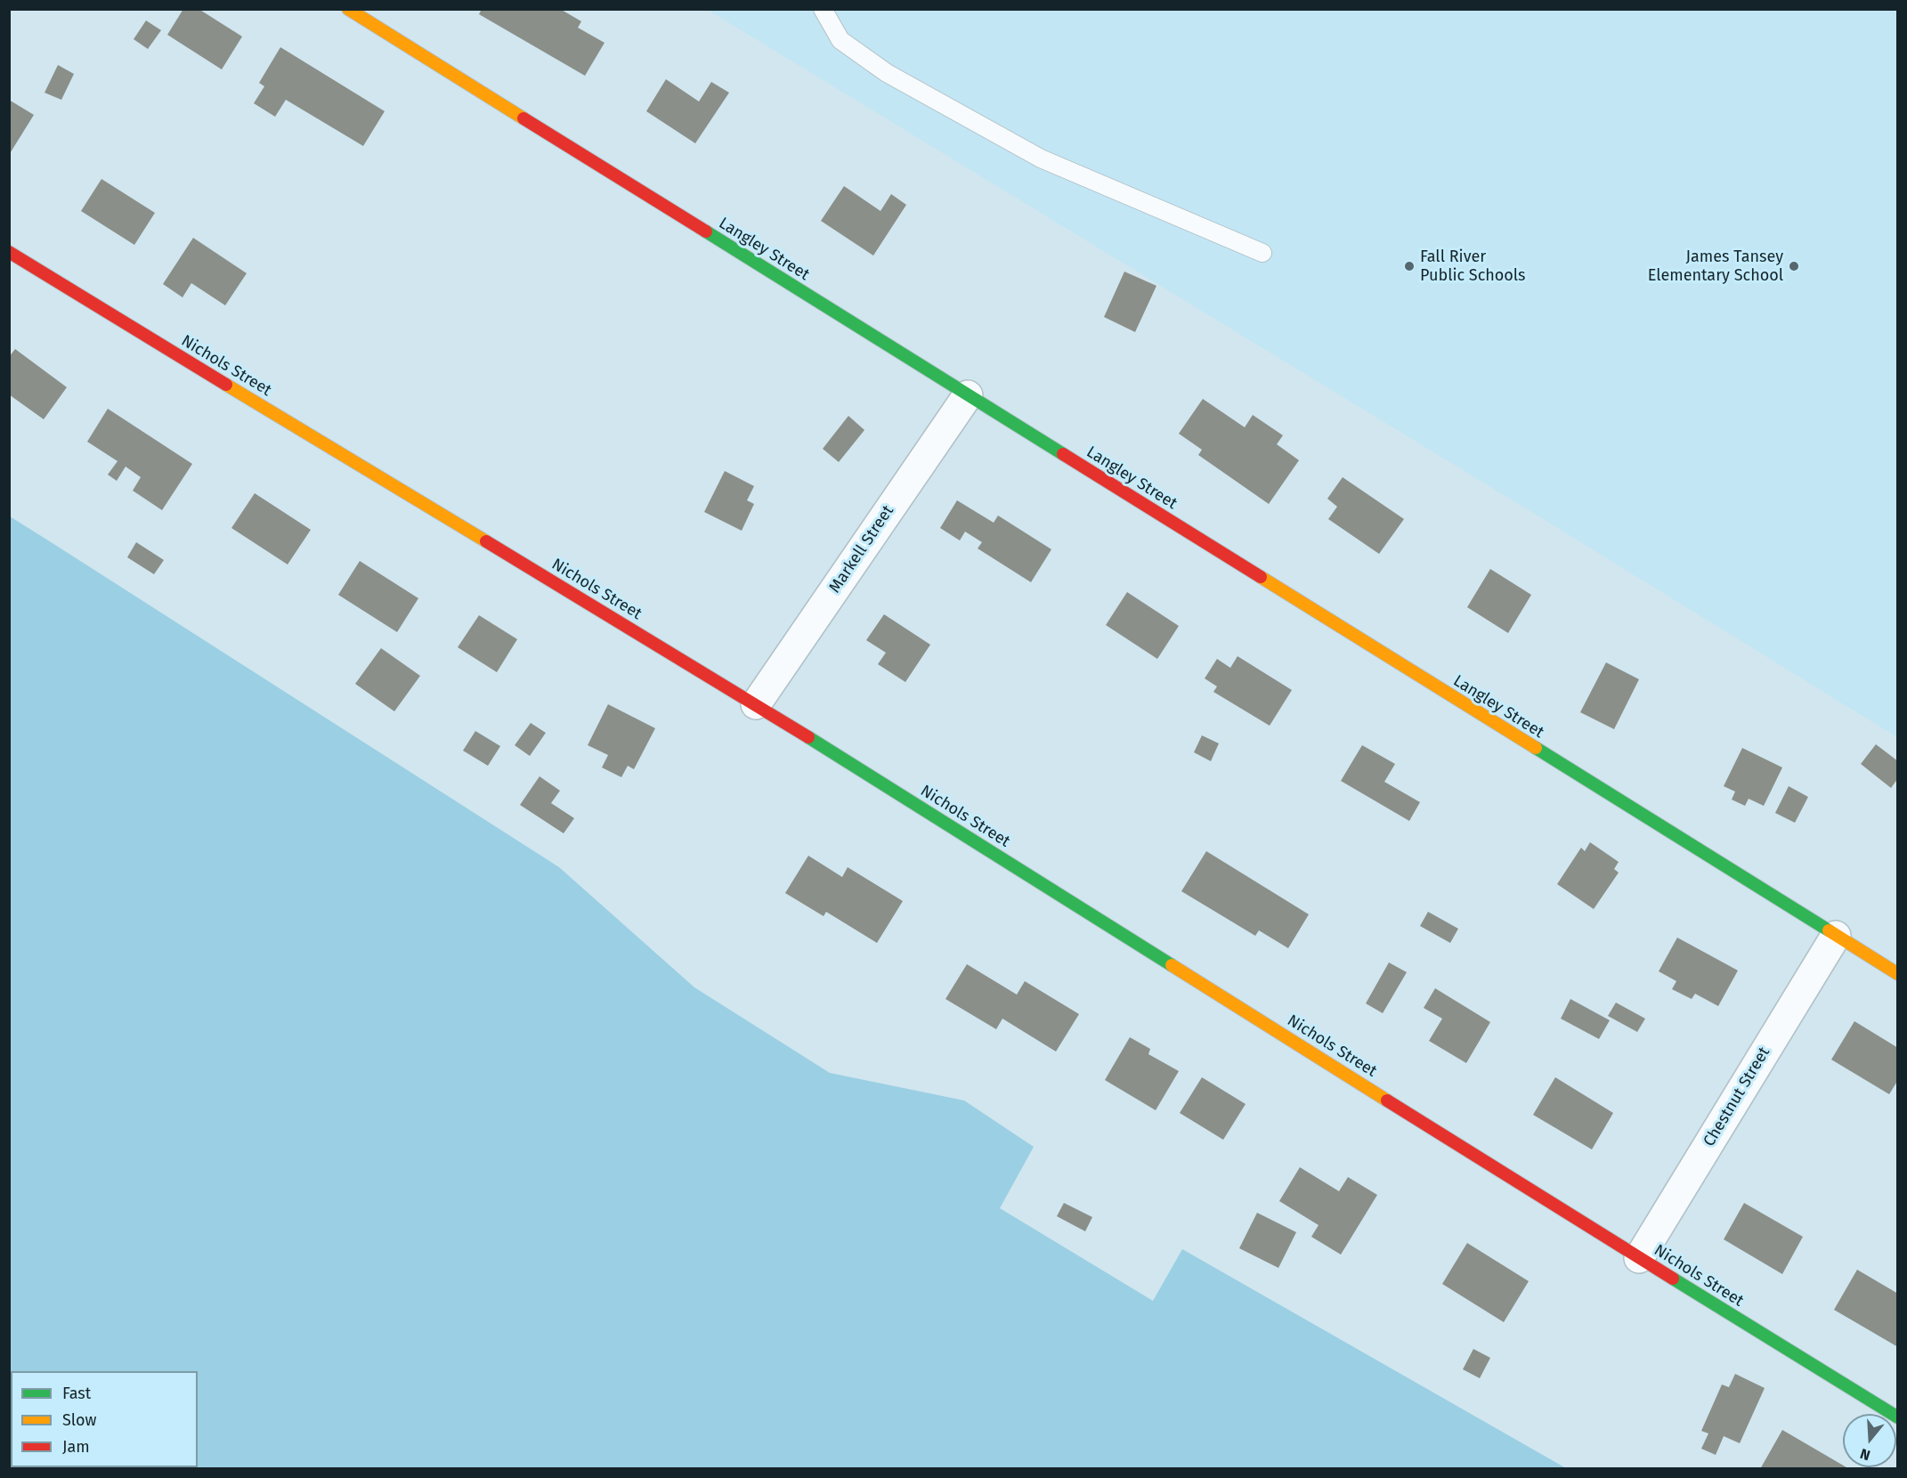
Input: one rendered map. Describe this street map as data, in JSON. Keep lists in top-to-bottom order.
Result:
{
  "streets": {
    "street": [
      "Langley Street",
      "Nichols Street",
      "Markell Street",
      "Chestnut Street"
    ]
  },
  "crossings": [
    ["Langley Street", "Markell Street"],
    ["Langley Street", "Chestnut Street"],
    ["Nichols Street", "Markell Street"],
    ["Nichols Street", "Chestnut Street"]
  ],
  "places": ["Fall River Public Schools", "James Tansey Elementary School"],
  "legend": ["Fast", "Slow", "Jam"],
  "north": "bottom"
}
